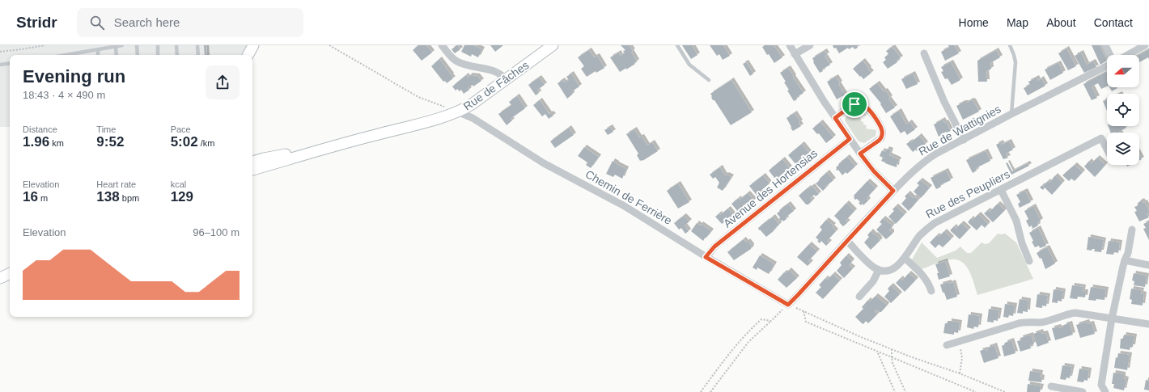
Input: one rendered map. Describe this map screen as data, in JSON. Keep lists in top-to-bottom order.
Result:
{
  "streets": {
    "street": [
      "Rue de Fâches",
      "Rue de Wattignies",
      "Avenue des Hortensias",
      "Rue des Peupliers",
      "Chemin de Ferrière"
    ]
  },
  "crossings": [
    ["Rue de Fâches", "Chemin de Ferrière"],
    ["Rue de Wattignies", "Chemin de Ferrière"],
    ["Avenue des Hortensias", "Chemin de Ferrière"]
  ],
  "north": "left",
  "page": {
    "header": "Stridr",
    "search": "Search here",
    "nav": [
      "Home",
      "Map",
      "About",
      "Contact"
    ],
    "heading": ["Evening run", "18:43 · 4 × 490 m"],
    "stats": [
      ["Distance", "1.96 km"],
      ["Time", "9:52"],
      ["Pace", "5:02 /km"],
      ["Elevation", "16 m"],
      ["Heart rate", "138 bpm"],
      ["kcal", "129"]
    ],
    "chart": ["Elevation", "96–100 m"]
  }
}
